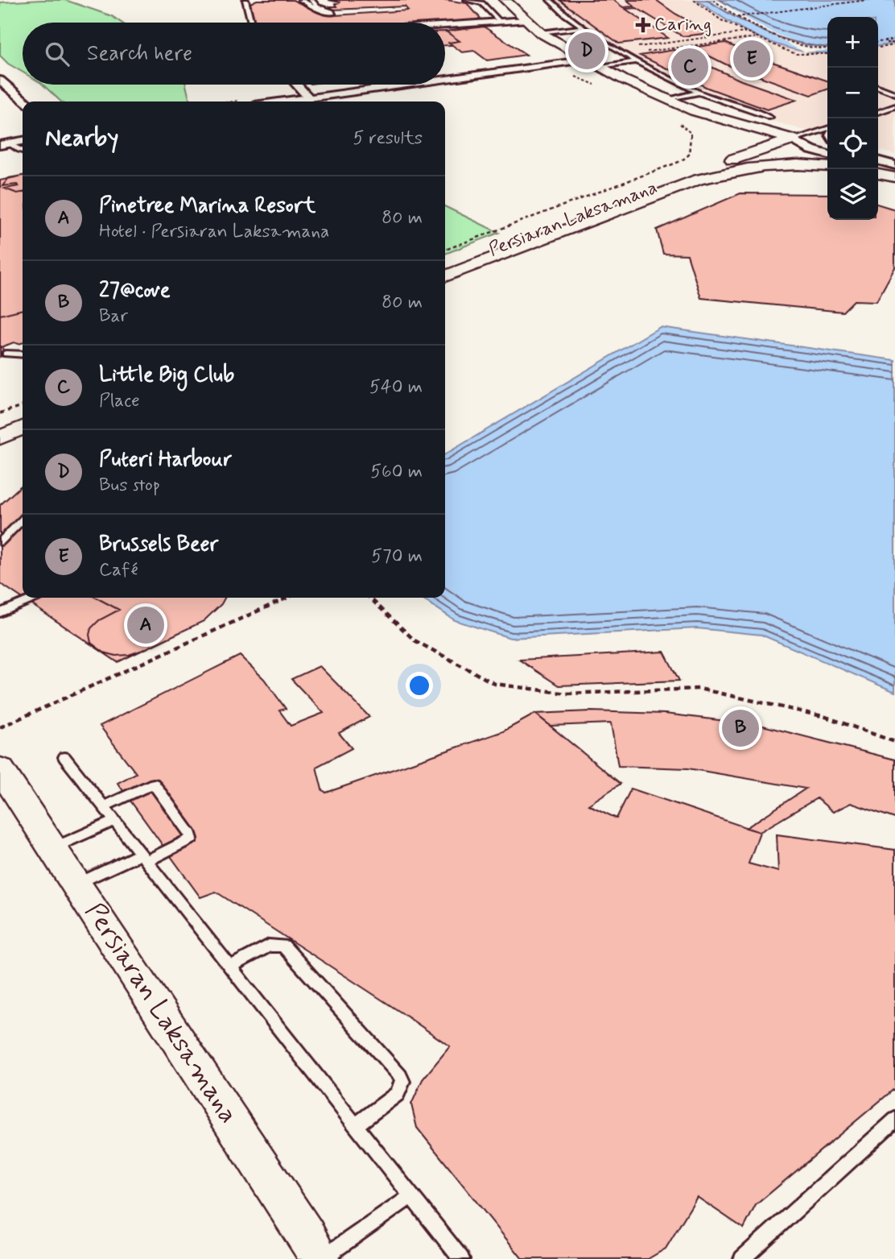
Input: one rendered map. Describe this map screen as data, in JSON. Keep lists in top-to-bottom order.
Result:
{
  "streets": {
    "street": ["Persiaran Laksamana"]
  },
  "places": {
    "health": ["Caring"]
  },
  "page": {
    "map_buttons": ["+", "−"],
    "search": "Search here",
    "pins": [
      "D",
      "E",
      "C",
      "A",
      "B"
    ],
    "heading": ["Nearby", "5 results"],
    "list": [
      {
        "mark": "A",
        "name": "Pinetree Marina Resort",
        "note": "Hotel · Persiaran Laksamana",
        "value": "80 m"
      },
      {
        "mark": "B",
        "name": "27@cove",
        "note": "Bar",
        "value": "80 m"
      },
      {
        "mark": "C",
        "name": "Little Big Club",
        "note": "Place",
        "value": "540 m"
      },
      {
        "mark": "D",
        "name": "Puteri Harbour",
        "note": "Bus stop",
        "value": "560 m"
      },
      {
        "mark": "E",
        "name": "Brussels Beer",
        "note": "Café",
        "value": "570 m"
      }
    ]
  }
}
